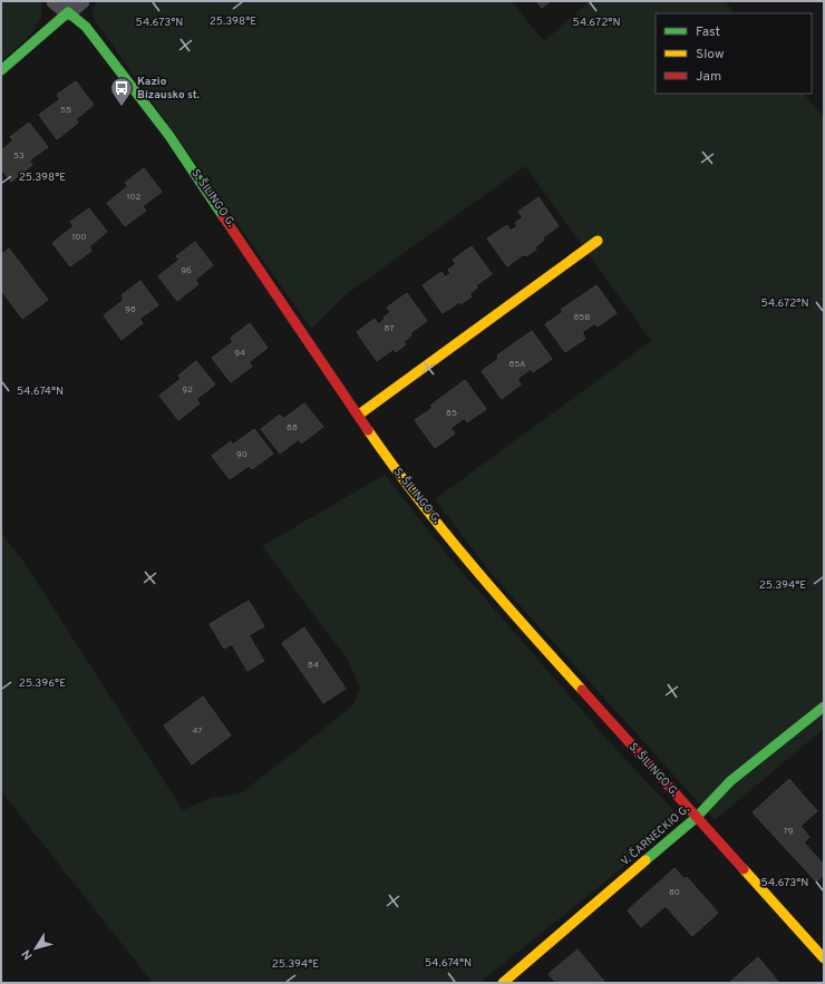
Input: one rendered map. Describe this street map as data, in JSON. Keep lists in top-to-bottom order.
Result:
{
  "streets": {
    "street": ["S. ŠILINGO G.", "V. ČARNECKIO G."]
  },
  "crossings": [
    ["S. ŠILINGO G.", "V. ČARNECKIO G."]
  ],
  "places": {
    "bus stop": ["Kazio Bizausko st."]
  },
  "house_numbers": [
    "55",
    "53",
    "102",
    "100",
    "96",
    "98",
    "85B",
    "87",
    "94",
    "85A",
    "92",
    "85",
    "88",
    "90",
    "84",
    "47",
    "79",
    "80"
  ],
  "legend": ["Fast", "Slow", "Jam"],
  "north": "bottom left",
  "coordinates": [
    "25.398°E",
    "54.673°N",
    "54.672°N",
    "54.674°N",
    "25.394°E",
    "25.396°E"
  ]
}
